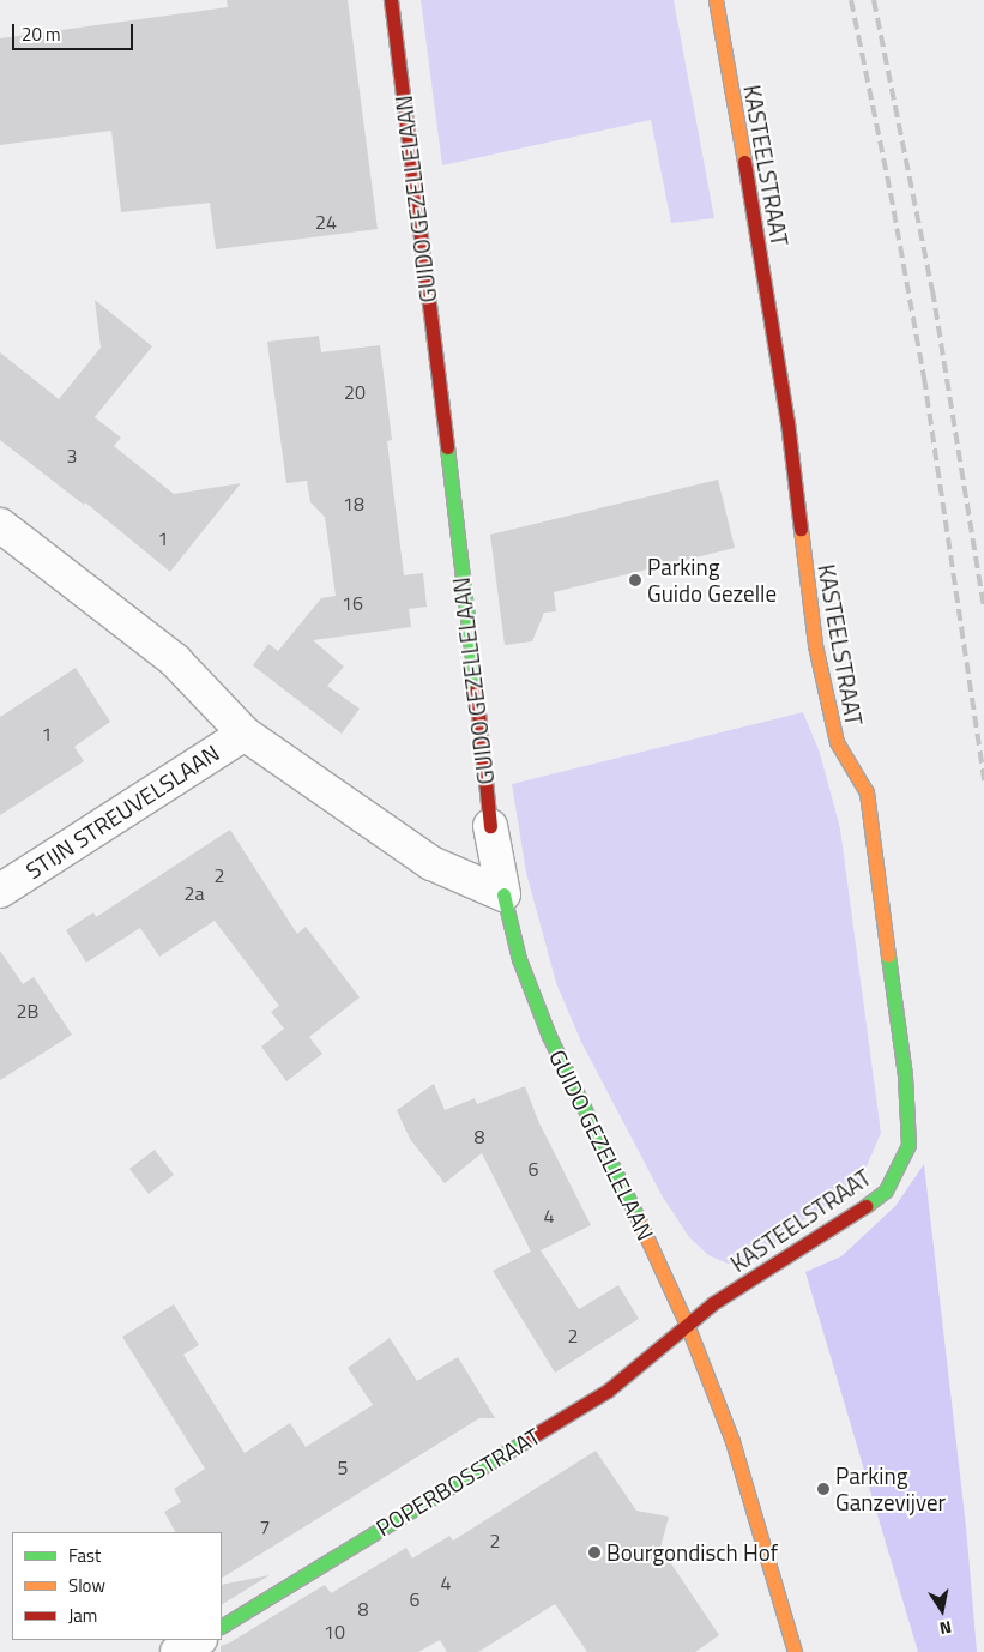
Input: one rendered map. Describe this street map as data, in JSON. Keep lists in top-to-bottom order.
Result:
{
  "streets": {
    "street": [
      "KASTEELSTRAAT",
      "GUIDO GEZELLELAAN",
      "STIJN STREUVELSLAAN",
      "POPERBOSSTRAAT"
    ]
  },
  "crossings": [
    ["KASTEELSTRAAT", "GUIDO GEZELLELAAN"],
    ["KASTEELSTRAAT", "POPERBOSSTRAAT"],
    ["GUIDO GEZELLELAAN", "POPERBOSSTRAAT"]
  ],
  "places": ["Parking Guido Gezelle", "Parking Ganzevijver", "Bourgondisch Hof"],
  "house_numbers": [
    "24",
    "20",
    "3",
    "18",
    "1",
    "16",
    "1",
    "2",
    "2a",
    "2B",
    "8",
    "6",
    "4",
    "2",
    "5",
    "7",
    "2",
    "4",
    "6",
    "8",
    "10"
  ],
  "legend": ["Fast", "Slow", "Jam"],
  "scale_bar": "20 m",
  "north": "bottom"
}
